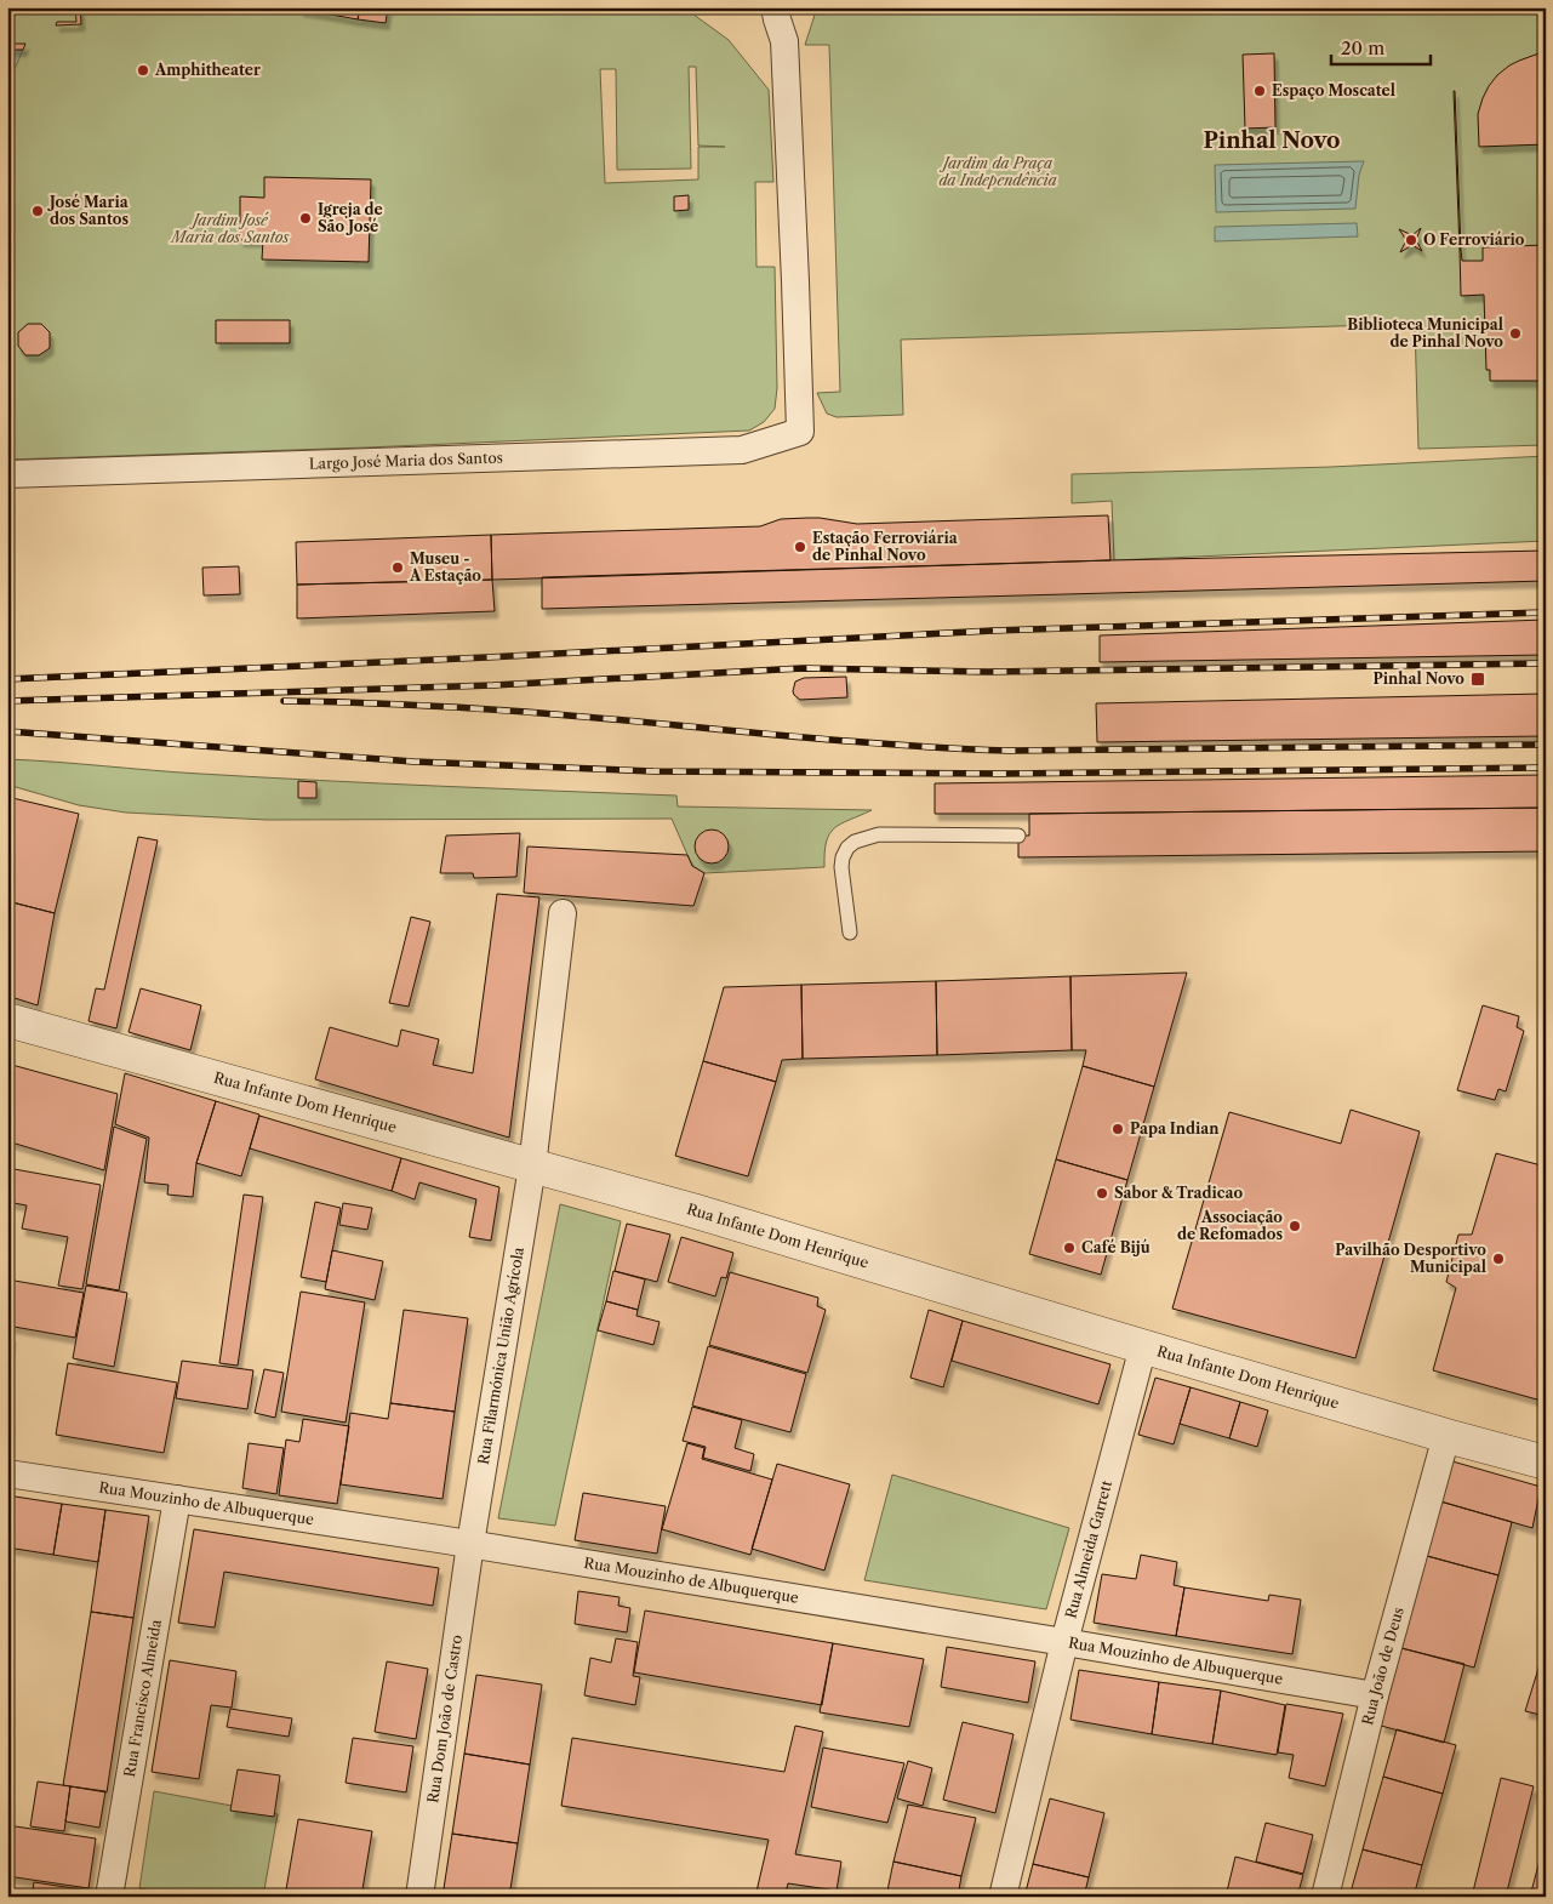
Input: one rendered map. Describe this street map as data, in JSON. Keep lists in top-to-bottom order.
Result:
{
  "streets": {
    "street": [
      "Largo José Maria dos Santos",
      "Rua Infante Dom Henrique",
      "Rua Filarmónica União Agrícola",
      "Rua Mouzinho de Albuquerque",
      "Rua Almeida Garrett",
      "Rua João de Deus",
      "Rua Francisco Almeida",
      "Rua Dom João de Castro"
    ]
  },
  "crossings": [
    ["Rua Infante Dom Henrique", "Rua Filarmónica União Agrícola"],
    ["Rua Infante Dom Henrique", "Rua Almeida Garrett"],
    ["Rua Infante Dom Henrique", "Rua João de Deus"],
    ["Rua Filarmónica União Agrícola", "Rua Mouzinho de Albuquerque"],
    ["Rua Filarmónica União Agrícola", "Rua Dom João de Castro"],
    ["Rua Mouzinho de Albuquerque", "Rua Almeida Garrett"],
    ["Rua Mouzinho de Albuquerque", "Rua João de Deus"],
    ["Rua Mouzinho de Albuquerque", "Rua Francisco Almeida"],
    ["Rua Mouzinho de Albuquerque", "Rua Dom João de Castro"]
  ],
  "districts": ["Pinhal Novo"],
  "parks": ["Jardim da Praça da Independência", "Jardim José Maria dos Santos"],
  "places": {
    "other": [
      "Amphitheater",
      "Espaço Moscatel",
      "José Maria dos Santos",
      "Igreja de São José",
      "O Ferroviário",
      "Biblioteca Municipal de Pinhal Novo",
      "Estação Ferroviária de Pinhal Novo",
      "Museu - A Estação",
      "Papa Indian",
      "Sabor & Tradicao",
      "Associação de Refomados",
      "Café Bijú",
      "Pavilhão Desportivo Municipal"
    ],
    "transit": ["Pinhal Novo"]
  },
  "scale_bar": "20 m"
}
